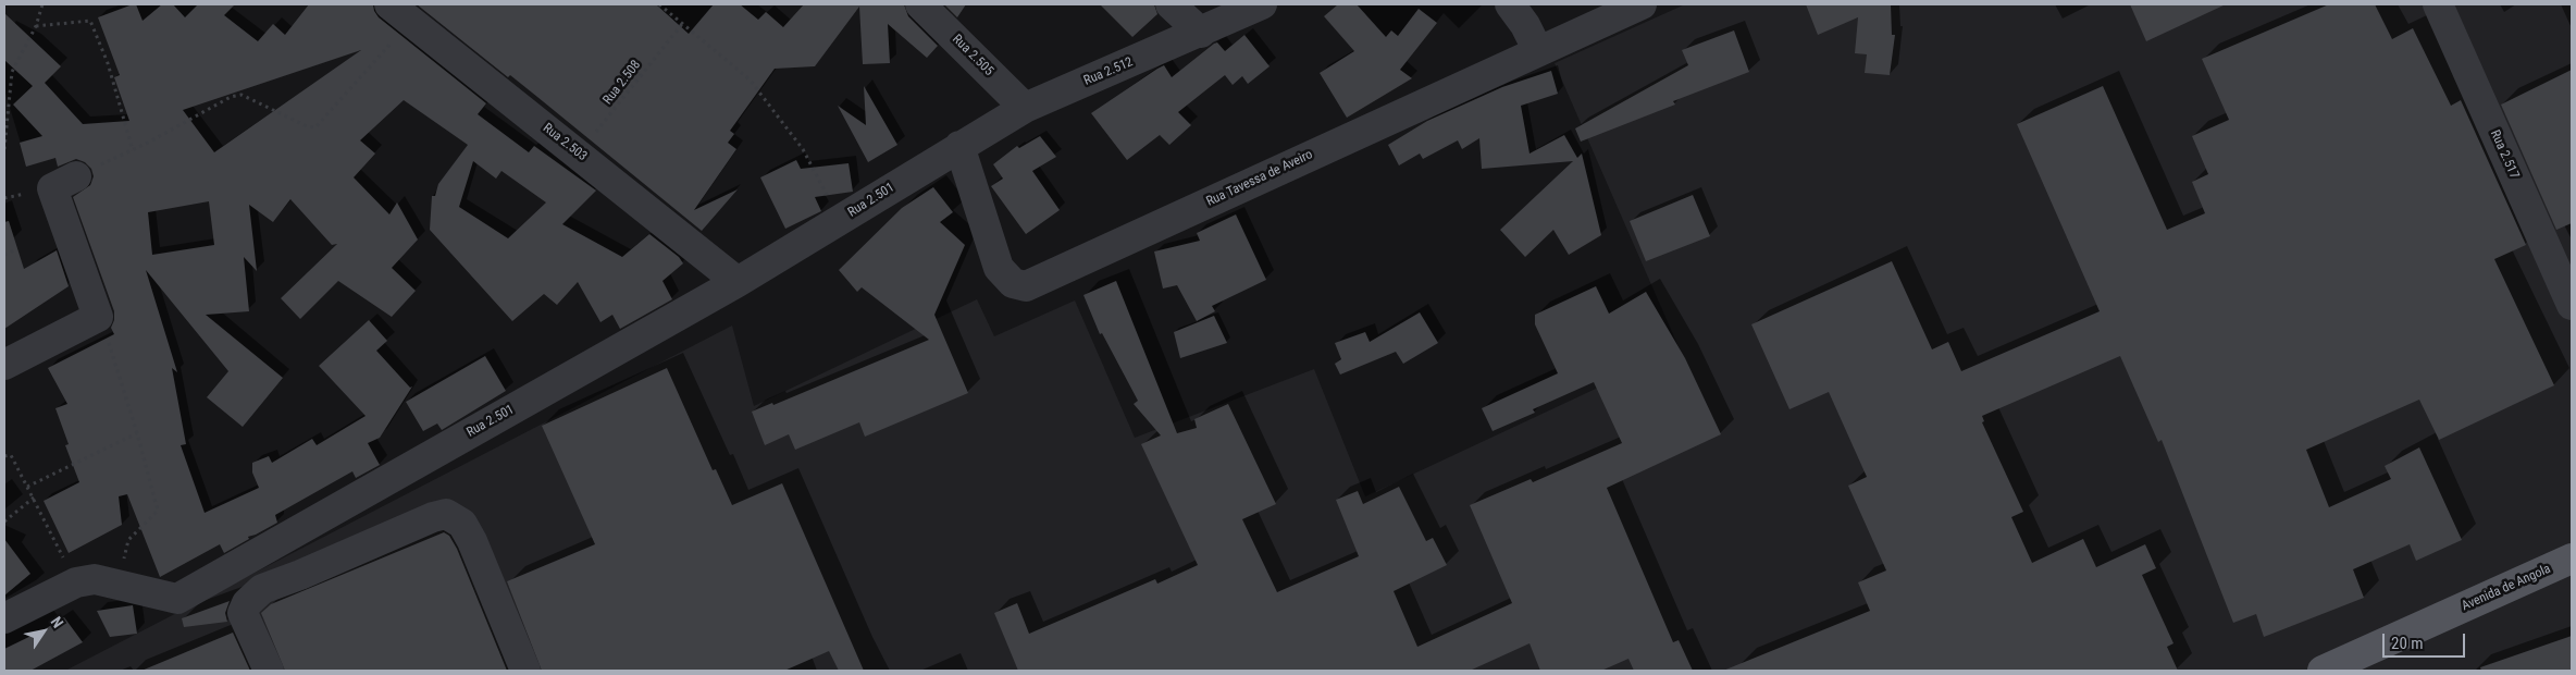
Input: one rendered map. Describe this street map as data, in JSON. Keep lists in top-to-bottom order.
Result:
{
  "streets": {
    "main road": ["Avenida de Angola"],
    "street": [
      "Rua 2.505",
      "Rua 2.512",
      "Rua 2.503",
      "Rua 2.517",
      "Rua Tavessa de Aveiro",
      "Rua 2.501"
    ],
    "path": ["Rua 2.508"]
  },
  "crossings": [
    ["Rua 2.505", "Rua 2.512"],
    ["Rua 2.512", "Rua Tavessa de Aveiro"],
    ["Rua 2.512", "Rua 2.501"],
    ["Rua 2.508", "Rua 2.503"],
    ["Rua 2.503", "Rua 2.501"],
    ["Rua Tavessa de Aveiro", "Rua 2.501"]
  ],
  "scale_bar": "20 m",
  "north": "top right"
}
